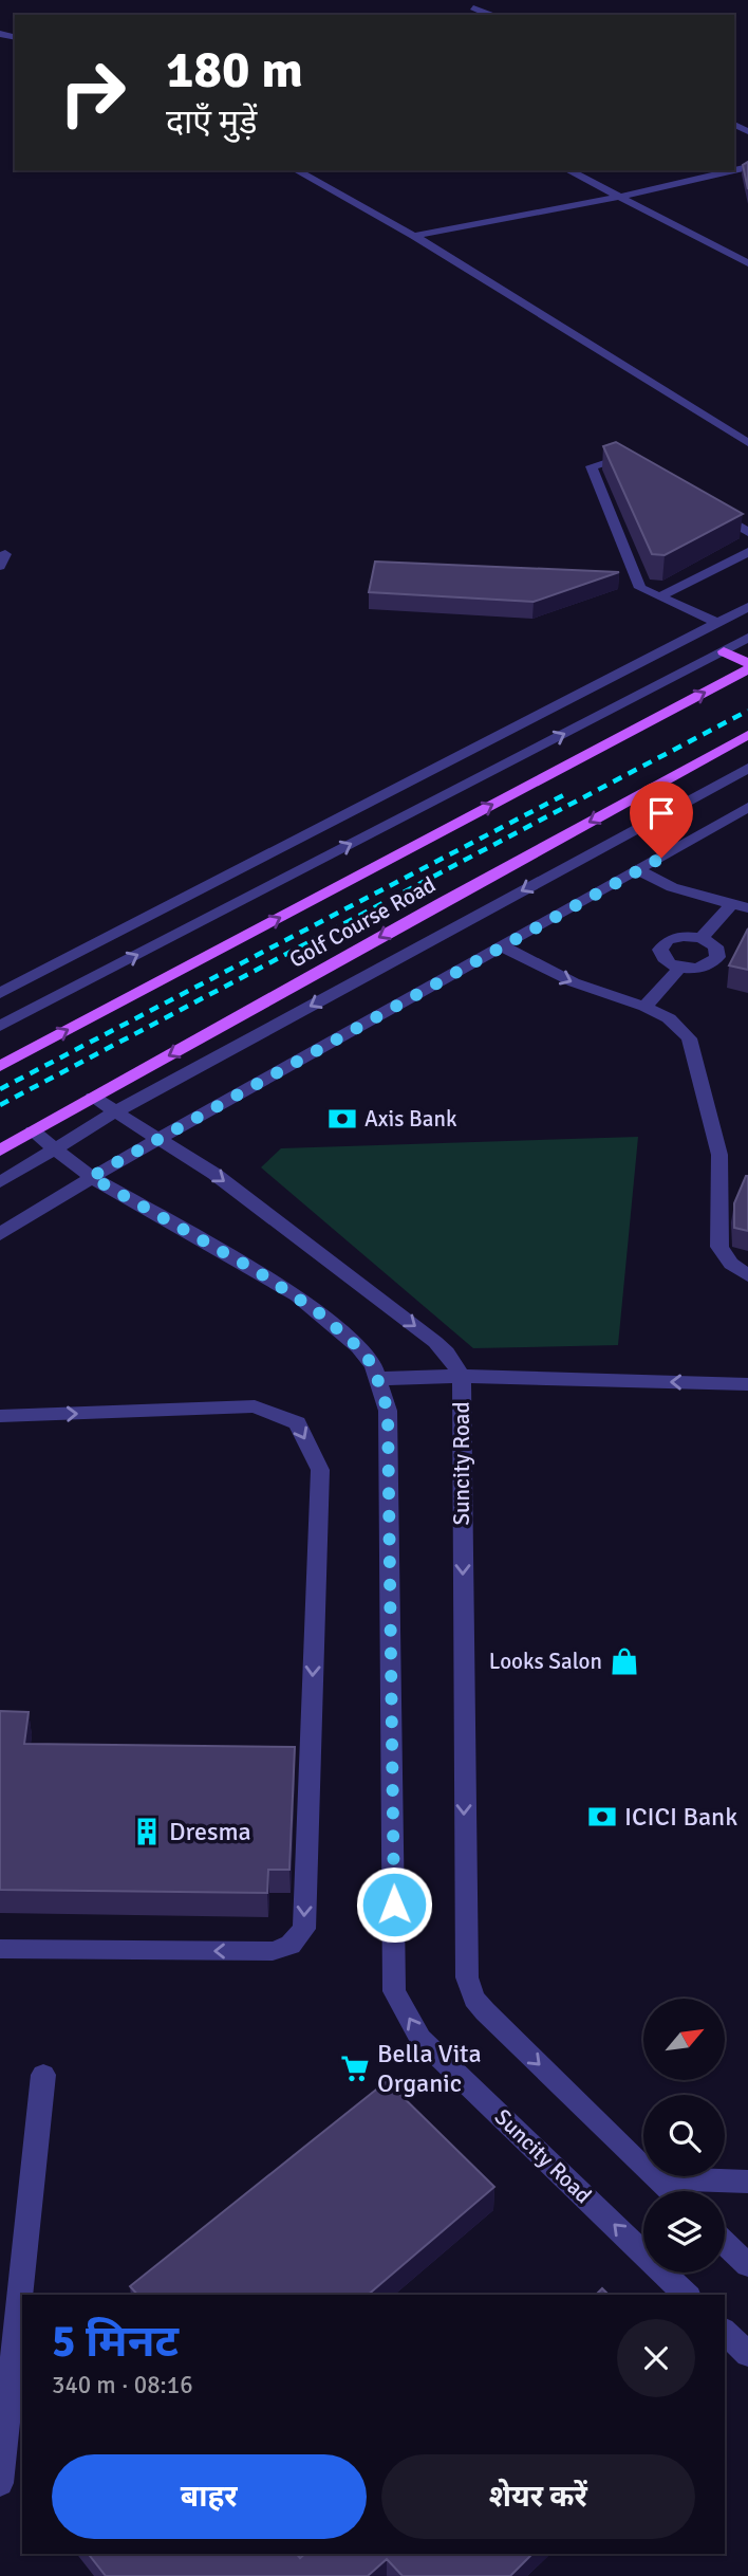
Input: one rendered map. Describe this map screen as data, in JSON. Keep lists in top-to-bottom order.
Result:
{
  "streets": {
    "main road": ["Golf Course Road"],
    "street": ["Suncity Road"]
  },
  "crossings": [
    ["Golf Course Road", "Suncity Road"]
  ],
  "places": {
    "bank": ["Axis Bank", "ICICI Bank"],
    "shop": ["Looks Salon"],
    "building": ["Dresma"],
    "supermarket": ["Bella Vita Organic"]
  },
  "north": "top right",
  "page": {
    "turn": ["180 m", "दाएँ मुड़ें"],
    "heading": ["5 मिनट", "340 m · 08:16"],
    "buttons": ["बाहर", "शेयर करें"]
  }
}
